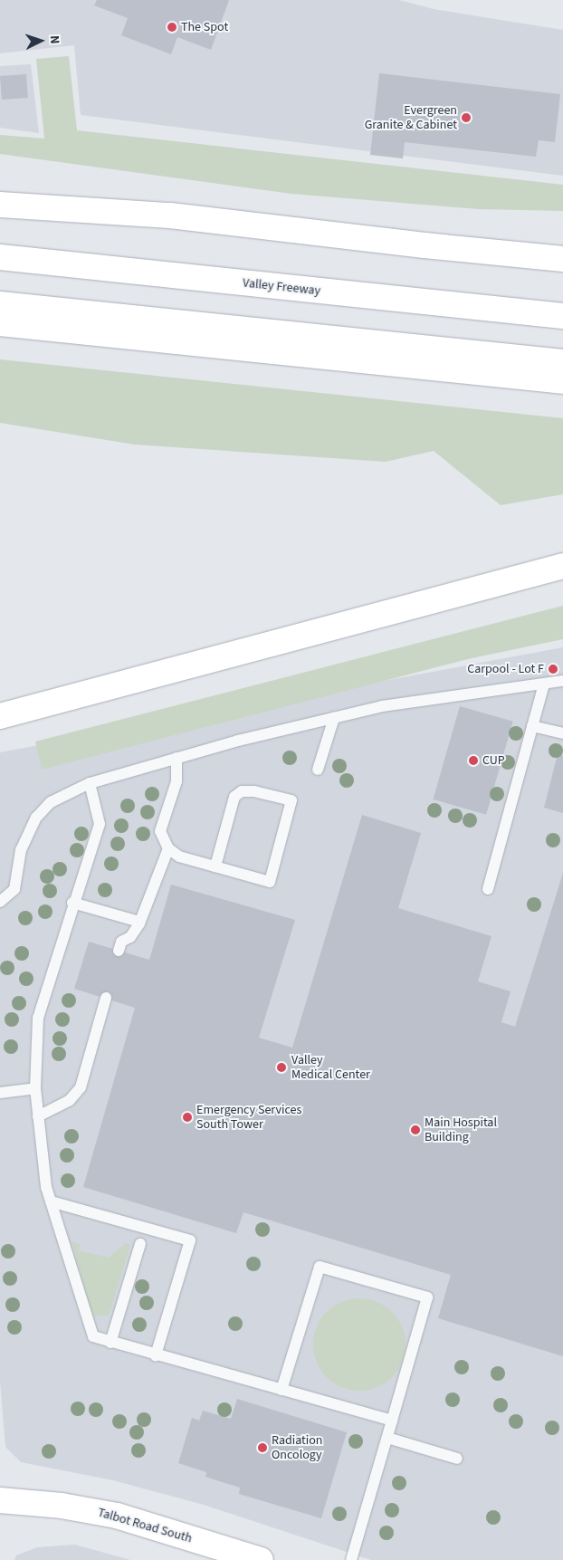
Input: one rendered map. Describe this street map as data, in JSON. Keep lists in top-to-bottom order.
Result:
{
  "streets": {
    "main road": ["Valley Freeway", "Talbot Road South"]
  },
  "places": [
    "The Spot",
    "Evergreen Granite & Cabinet",
    "Carpool - Lot F",
    "CUP",
    "Valley Medical Center",
    "Emergency Services South Tower",
    "Main Hospital Building",
    "Radiation Oncology"
  ],
  "north": "right"
}
